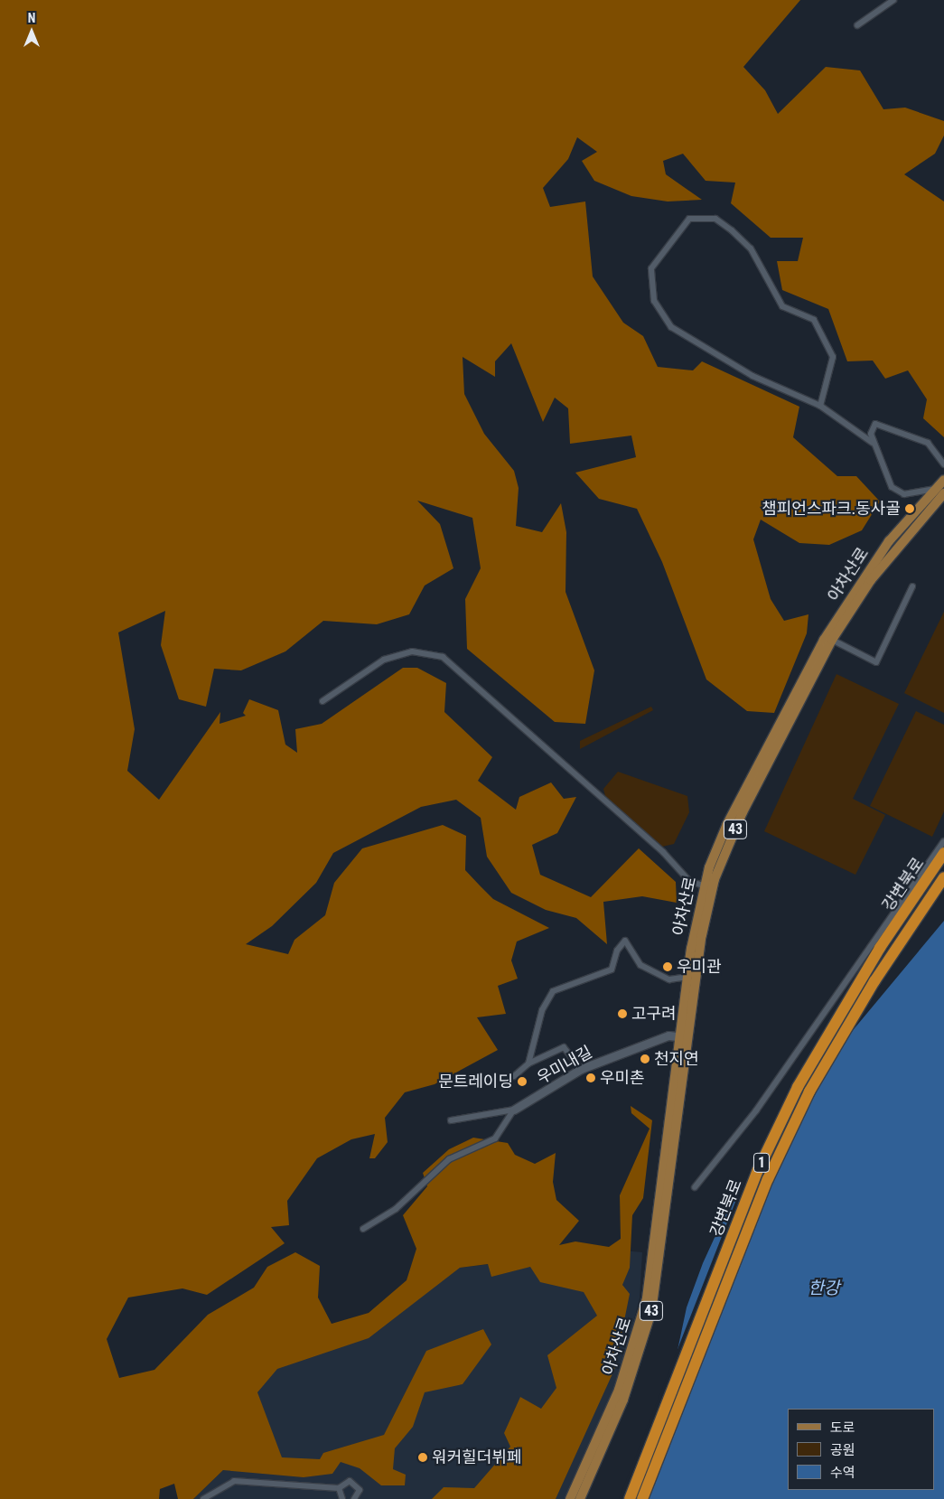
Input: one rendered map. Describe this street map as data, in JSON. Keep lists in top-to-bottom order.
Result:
{
  "streets": {
    "highway": ["강변북로", "1"],
    "main road": ["아차산로", "43"],
    "street": ["우미내길"]
  },
  "crossings": [
    ["아차산로", "우미내길"]
  ],
  "water": ["한강"],
  "places": [
    "챔피언스파크.동사골",
    "우미관",
    "고구려",
    "천지연",
    "우미촌",
    "문트레이딩",
    "워커힐더뷔페"
  ],
  "legend": ["도로", "공원", "수역"],
  "north": "top"
}
